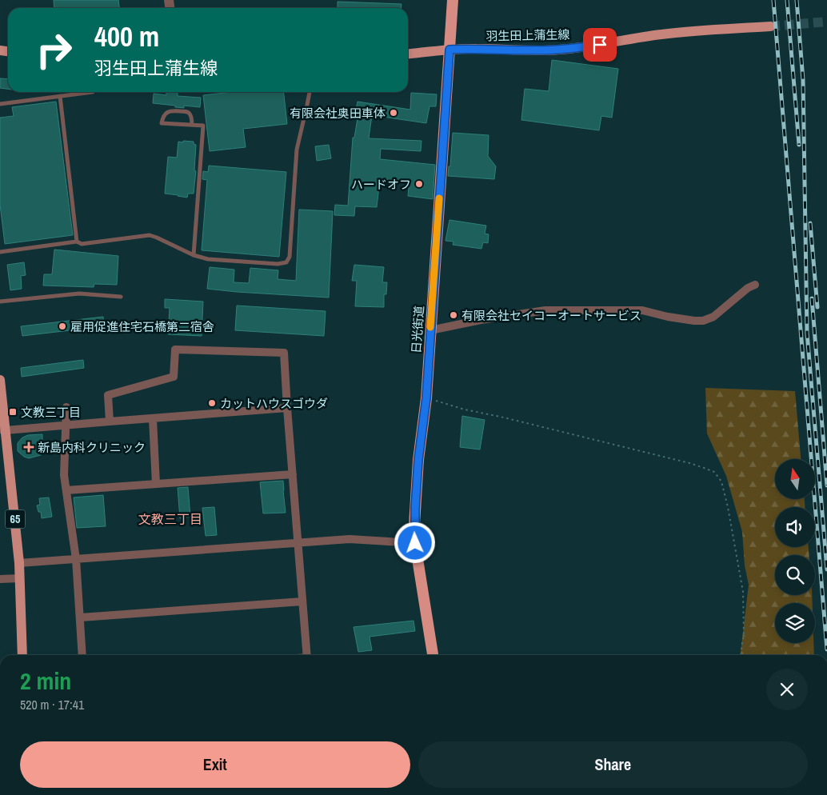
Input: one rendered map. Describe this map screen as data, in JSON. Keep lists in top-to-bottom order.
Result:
{
  "streets": {
    "highway": ["日光街道"],
    "main road": ["羽生田上蒲生線", "65"]
  },
  "crossings": [
    ["羽生田上蒲生線", "日光街道"]
  ],
  "districts": ["文教三丁目"],
  "places": {
    "other": [
      "有限会社奥田車体",
      "ハードオフ",
      "有限会社セイコーオートサービス",
      "雇用促進住宅石橋第二宿舎",
      "カットハウスゴウダ"
    ],
    "transit": ["文教三丁目"],
    "health": ["新島内科クリニック"]
  },
  "north": "top",
  "page": {
    "turn": ["400 m", "羽生田上蒲生線"],
    "heading": ["2 min", "520 m · 17:41"],
    "buttons": ["Exit", "Share"]
  }
}
